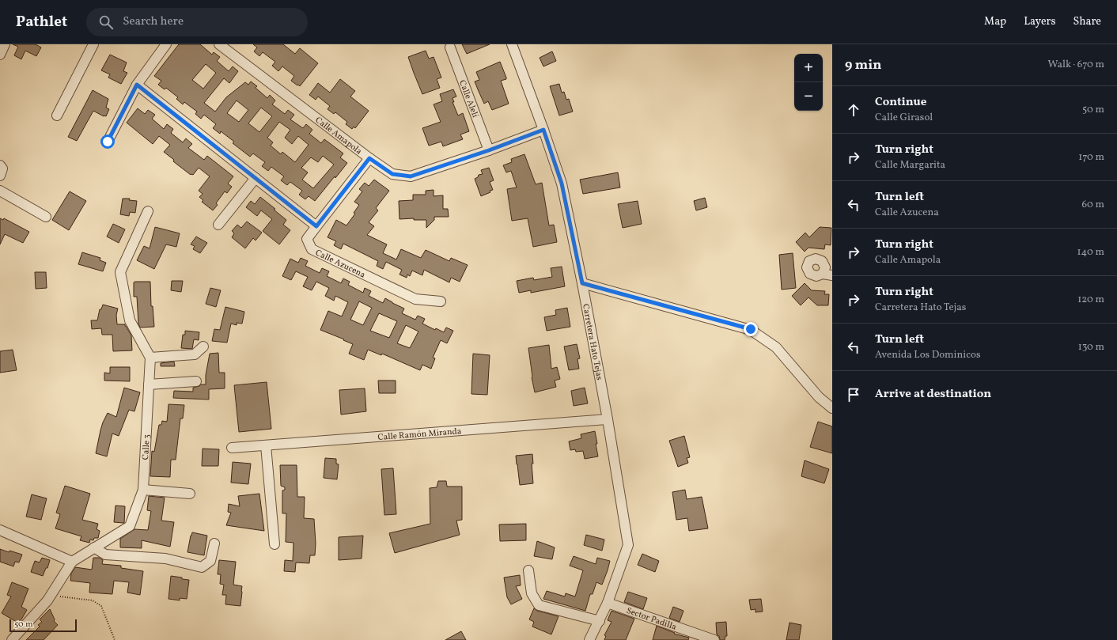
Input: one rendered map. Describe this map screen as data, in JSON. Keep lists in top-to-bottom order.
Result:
{
  "streets": {
    "street": [
      "Calle Alelí",
      "Calle Amapola",
      "Calle Azucena",
      "Carretera Hato Tejas",
      "Calle Ramón Miranda",
      "Calle 3",
      "Sector Padilla"
    ]
  },
  "crossings": [
    ["Calle Alelí", "Calle Amapola"],
    ["Calle Amapola", "Calle Azucena"],
    ["Calle Amapola", "Carretera Hato Tejas"],
    ["Carretera Hato Tejas", "Calle Ramón Miranda"],
    ["Carretera Hato Tejas", "Sector Padilla"]
  ],
  "scale_bar": "50 m",
  "page": {
    "header": "Pathlet",
    "search": "Search here",
    "nav": ["Map", "Layers", "Share"],
    "heading": ["9 min", "Walk · 670 m"],
    "map_buttons": ["+", "−"],
    "list": [
      ["Continue", "Calle Girasol", "50 m"],
      ["Turn right", "Calle Margarita", "170 m"],
      ["Turn left", "Calle Azucena", "60 m"],
      ["Turn right", "Calle Amapola", "140 m"],
      ["Turn right", "Carretera Hato Tejas", "120 m"],
      ["Turn left", "Avenida Los Dominicos", "130 m"],
      "Arrive at destination"
    ],
    "scale": "50 m"
  }
}
